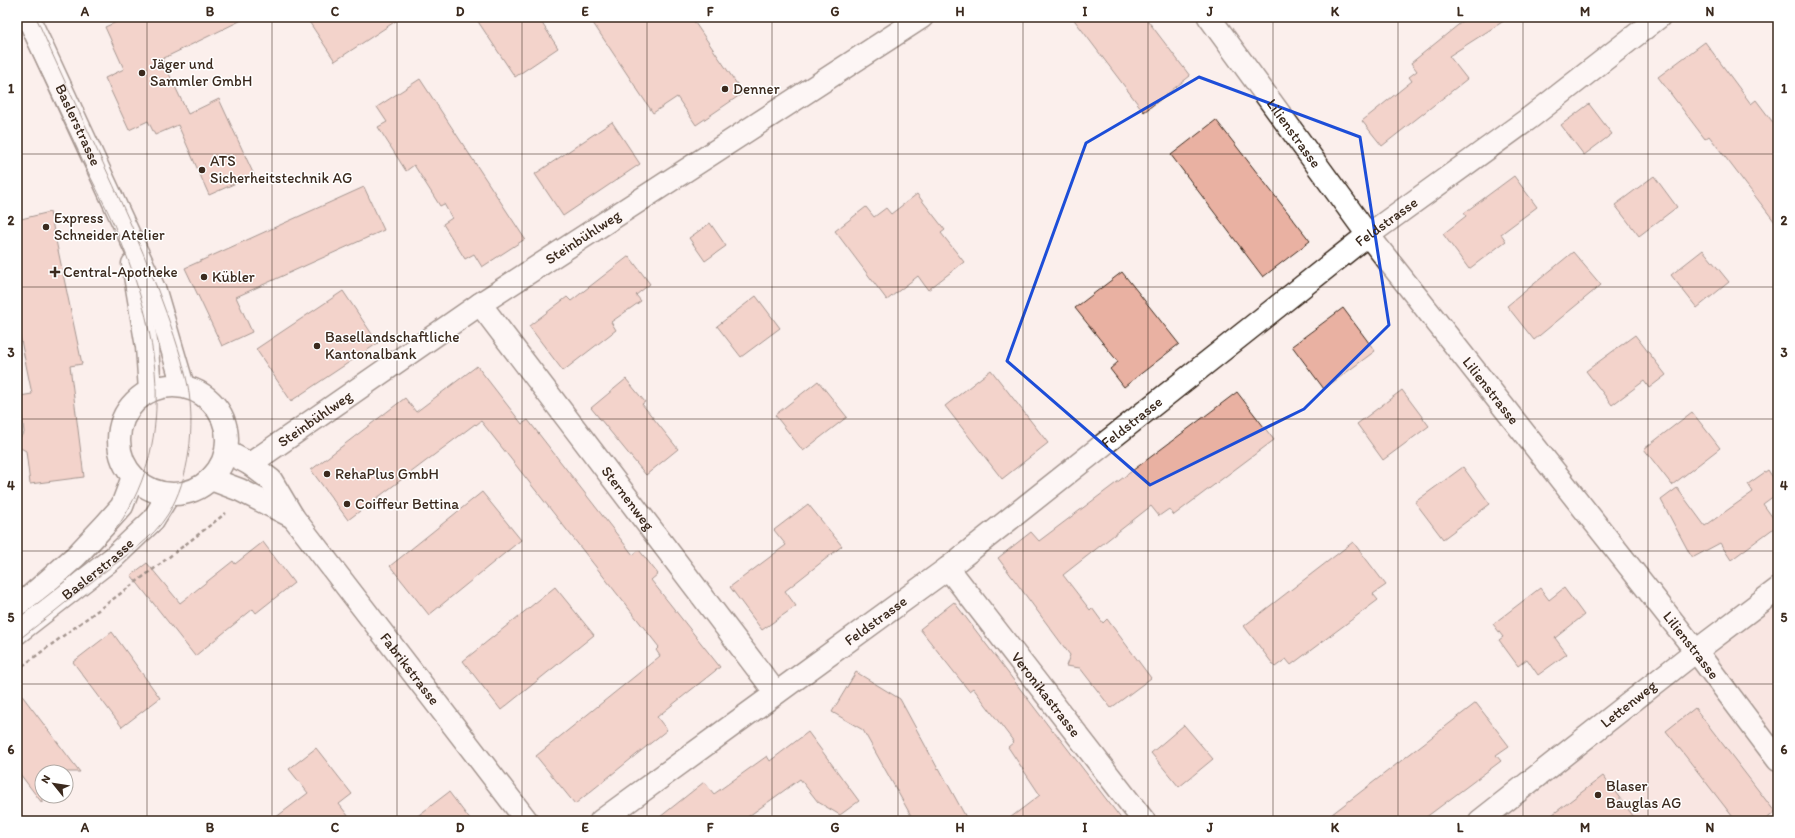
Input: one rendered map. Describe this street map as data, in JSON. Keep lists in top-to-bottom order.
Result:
{
  "streets": {
    "street": [
      "Baslerstrasse",
      "Lilienstrasse",
      "Feldstrasse",
      "Steinbühlweg",
      "Sternenweg",
      "Fabrikstrasse",
      "Veronikastrasse",
      "Lettenweg"
    ]
  },
  "crossings": [
    ["Baslerstrasse", "Fabrikstrasse"],
    ["Lilienstrasse", "Feldstrasse"],
    ["Lilienstrasse", "Lettenweg"],
    ["Feldstrasse", "Sternenweg"],
    ["Feldstrasse", "Veronikastrasse"],
    ["Steinbühlweg", "Sternenweg"],
    ["Steinbühlweg", "Fabrikstrasse"]
  ],
  "places": {
    "other": [
      "Jäger und Sammler GmbH",
      "Denner",
      "ATS Sicherheitstechnik AG",
      "Express Schneider Atelier",
      "Kübler",
      "Basellandschaftliche Kantonalbank",
      "RehaPlus GmbH",
      "Coiffeur Bettina",
      "Blaser Bauglas AG"
    ],
    "health": ["Central-Apotheke"]
  },
  "north": "top left",
  "grid": {
    "columns": [
      "A",
      "B",
      "C",
      "D",
      "E",
      "F",
      "G",
      "H",
      "I",
      "J",
      "K",
      "L",
      "M",
      "N"
    ],
    "rows": [
      "1",
      "2",
      "3",
      "4",
      "5",
      "6"
    ]
  }
}
